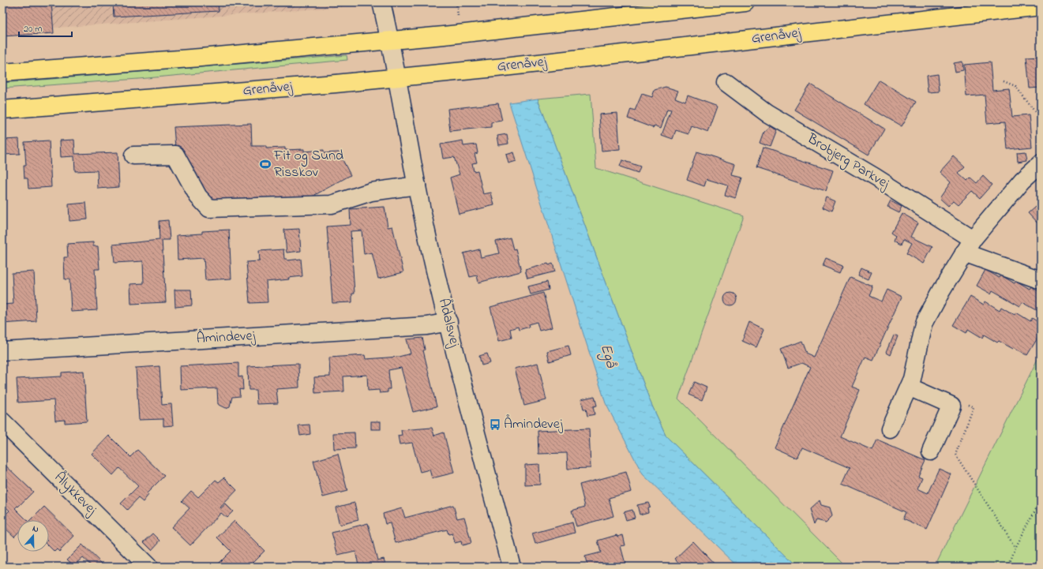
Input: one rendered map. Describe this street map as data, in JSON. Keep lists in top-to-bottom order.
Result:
{
  "streets": {
    "main road": ["Grenåvej"],
    "street": [
      "Brobjerg Parkvej",
      "Ådalsvej",
      "Åmindevej",
      "Ålykkevej"
    ]
  },
  "crossings": [
    ["Grenåvej", "Ådalsvej"],
    ["Ådalsvej", "Åmindevej"]
  ],
  "water": ["Egå"],
  "places": {
    "sports": ["Fit og Sund Risskov"],
    "bus stop": ["Åmindevej"]
  },
  "scale_bar": "20 m",
  "north": "top"
}
